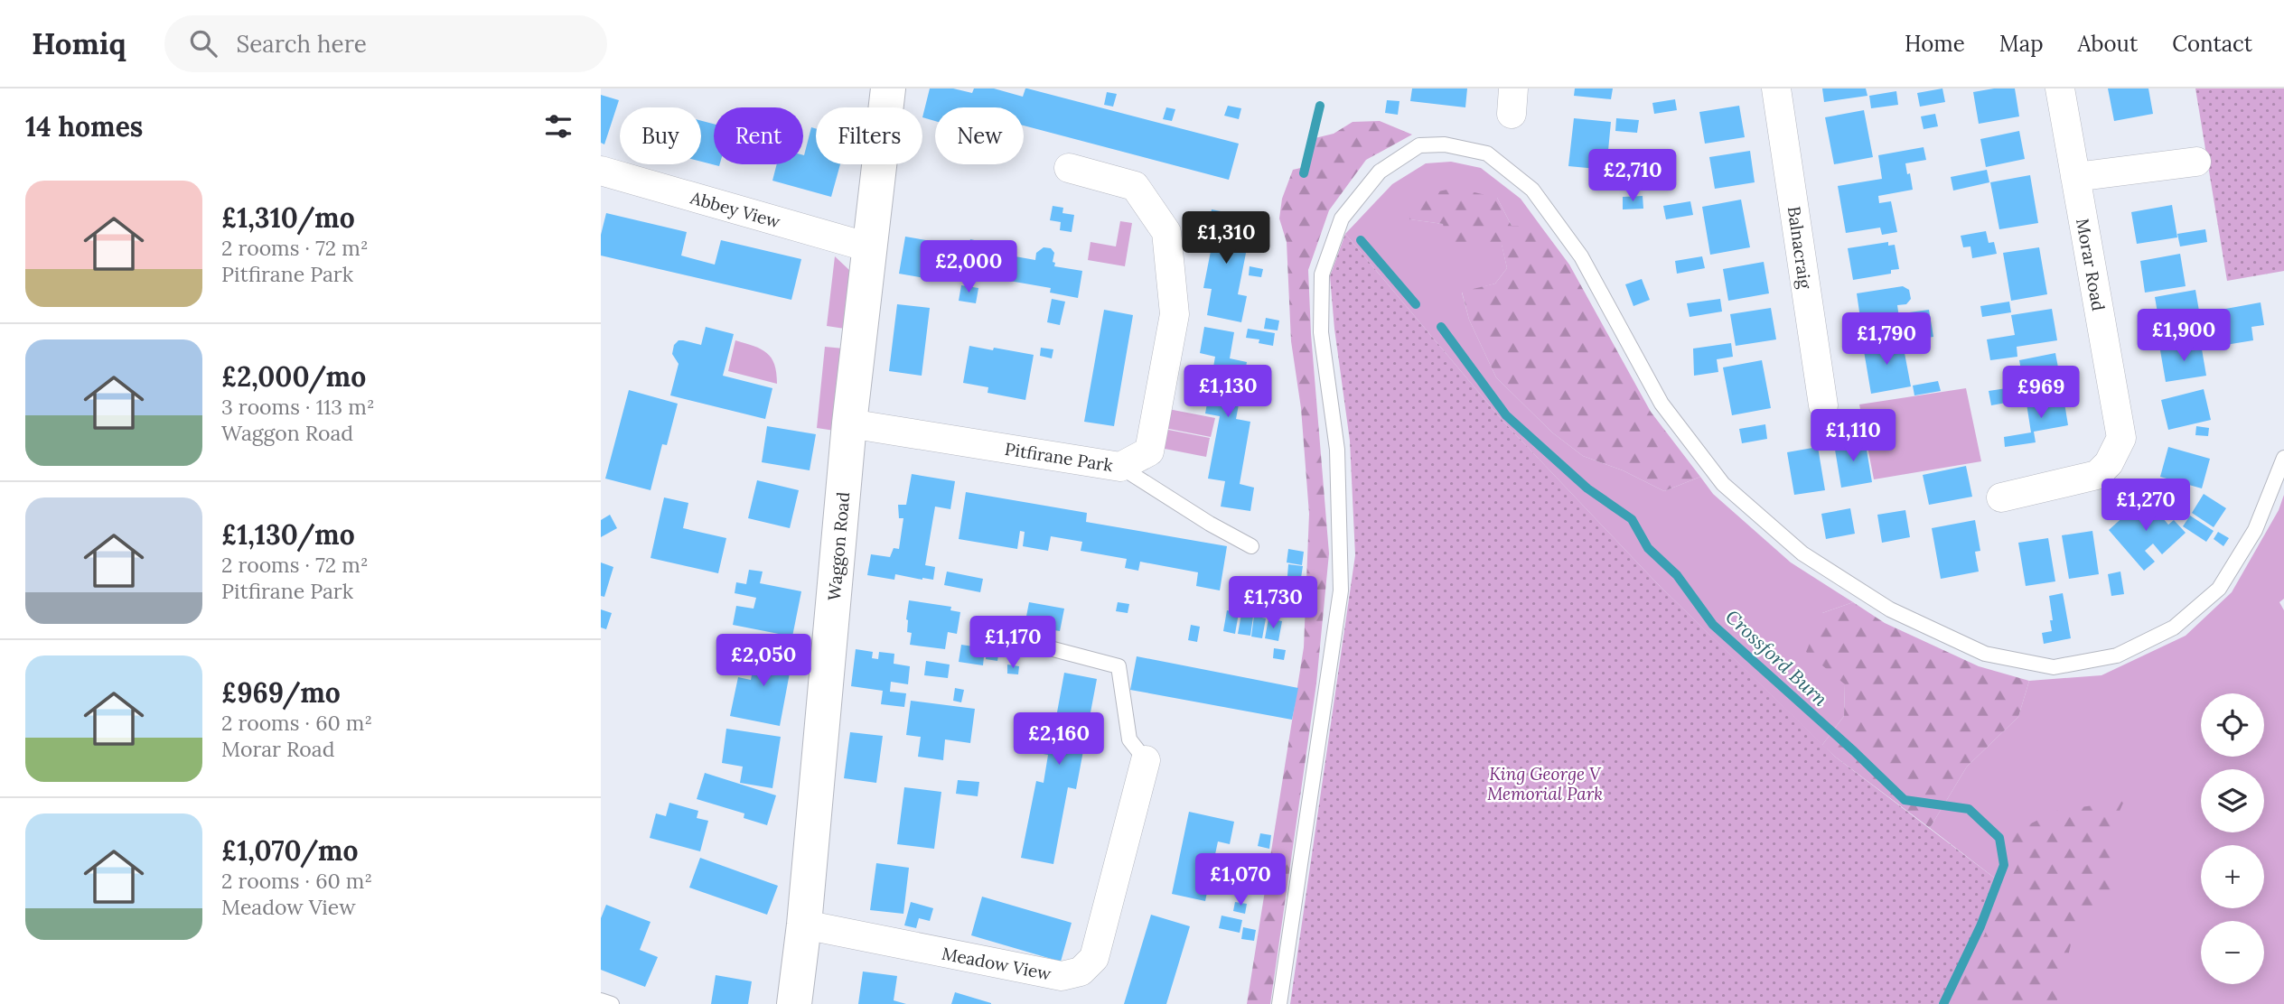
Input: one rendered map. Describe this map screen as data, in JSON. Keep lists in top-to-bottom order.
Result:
{
  "streets": {
    "street": [
      "Abbey View",
      "Balnacraig",
      "Morar Road",
      "Pitfirane Park",
      "Waggon Road",
      "Meadow View"
    ]
  },
  "crossings": [
    ["Abbey View", "Waggon Road"],
    ["Pitfirane Park", "Waggon Road"],
    ["Waggon Road", "Meadow View"]
  ],
  "water": ["Crossford Burn"],
  "parks": ["King George V Memorial Park"],
  "page": {
    "header": "Homiq",
    "search": "Search here",
    "nav": [
      "Home",
      "Map",
      "About",
      "Contact"
    ],
    "heading": "14 homes",
    "chip": [
      "Buy",
      "Rent",
      "Filters",
      "New"
    ],
    "price": [
      "£2,710",
      "£1,310",
      "£2,000",
      "£1,900",
      "£1,790",
      "£1,130",
      "£969",
      "£1,110",
      "£1,270",
      "£1,730",
      "£1,170",
      "£2,050",
      "£2,160",
      "£1,070"
    ],
    "list": [
      {
        "name": "£1,310/mo",
        "note": "2 rooms · 72 m² · Pitfirane Park"
      },
      {
        "name": "£2,000/mo",
        "note": "3 rooms · 113 m² · Waggon Road"
      },
      {
        "name": "£1,130/mo",
        "note": "2 rooms · 72 m² · Pitfirane Park"
      },
      {
        "name": "£969/mo",
        "note": "2 rooms · 60 m² · Morar Road"
      },
      {
        "name": "£1,070/mo",
        "note": "2 rooms · 60 m² · Meadow View"
      }
    ],
    "map_buttons": ["+", "−"]
  }
}
